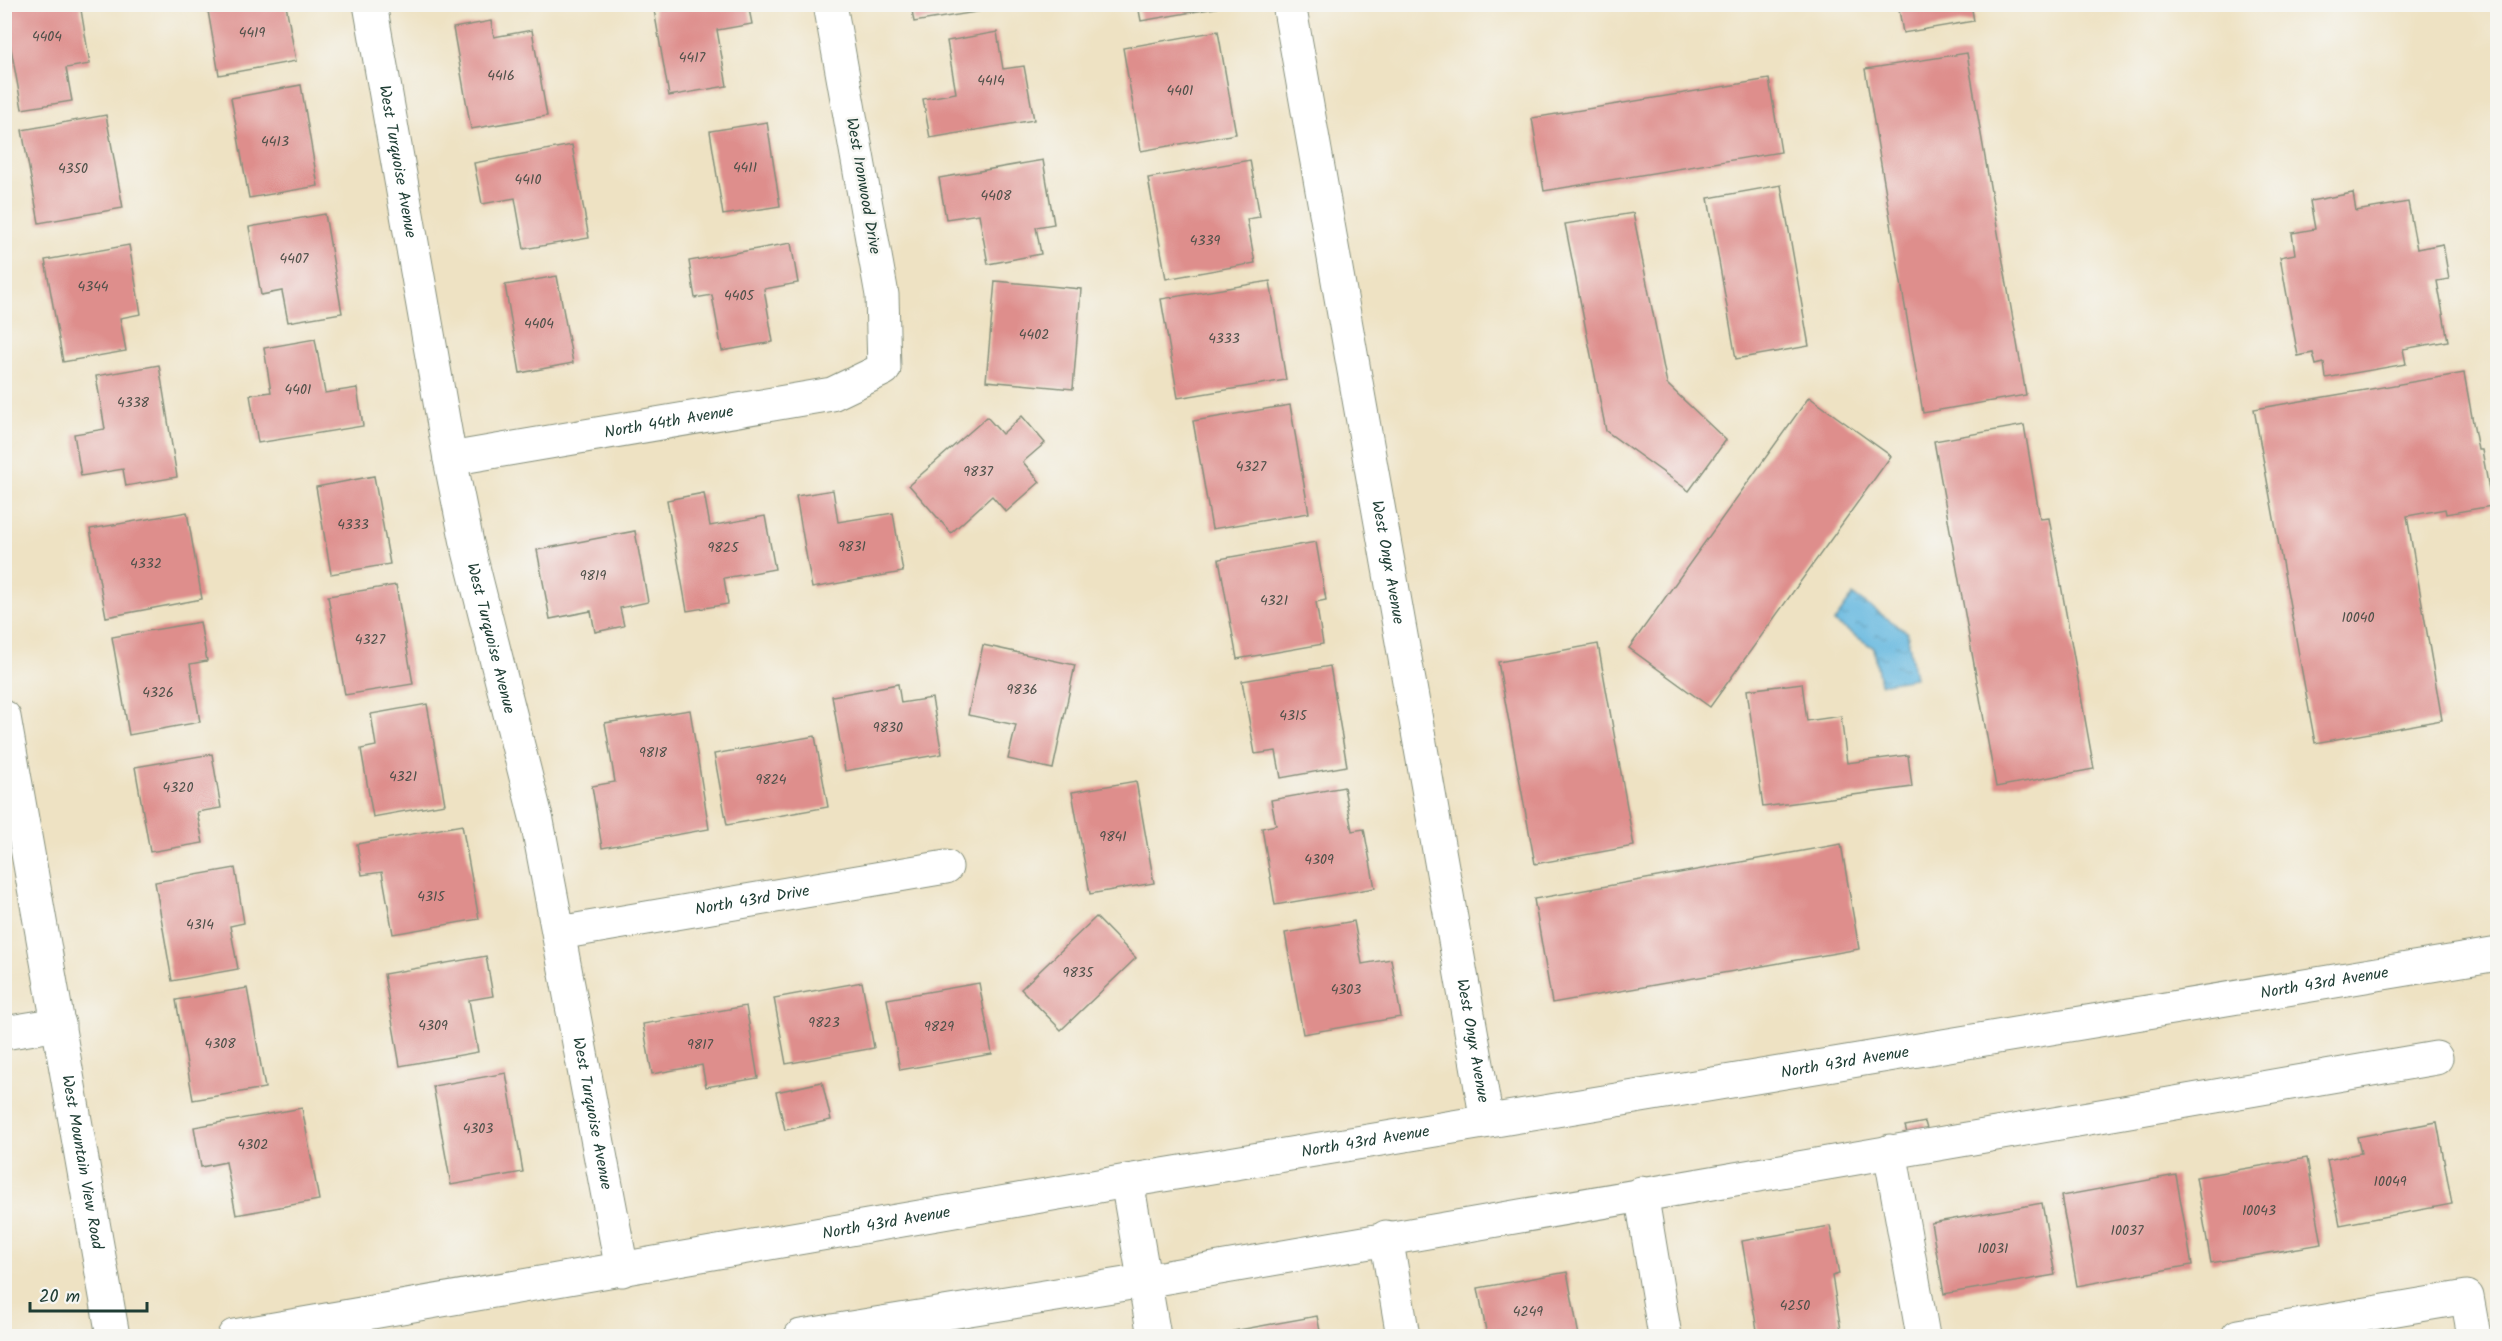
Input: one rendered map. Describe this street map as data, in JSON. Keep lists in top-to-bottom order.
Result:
{
  "streets": {
    "street": [
      "West Turquoise Avenue",
      "West Ironwood Drive",
      "North 44th Avenue",
      "West Onyx Avenue",
      "North 43rd Drive",
      "North 43rd Avenue",
      "West Mountain View Road"
    ]
  },
  "crossings": [
    ["West Turquoise Avenue", "North 44th Avenue"],
    ["West Turquoise Avenue", "North 43rd Drive"],
    ["West Turquoise Avenue", "North 43rd Avenue"],
    ["West Ironwood Drive", "North 44th Avenue"],
    ["West Onyx Avenue", "North 43rd Avenue"]
  ],
  "house_numbers": [
    "4419",
    "4404",
    "4417",
    "4416",
    "4414",
    "4401",
    "4413",
    "4411",
    "4350",
    "4410",
    "4408",
    "4339",
    "4407",
    "4344",
    "4405",
    "4404",
    "4402",
    "4333",
    "4401",
    "4338",
    "4327",
    "9837",
    "4333",
    "9831",
    "9825",
    "4332",
    "9819",
    "4321",
    "10040",
    "4327",
    "9836",
    "4326",
    "4315",
    "9830",
    "9818",
    "4321",
    "9824",
    "4320",
    "9841",
    "4309",
    "4315",
    "4314",
    "9835",
    "4303",
    "9823",
    "4309",
    "9829",
    "4308",
    "9817",
    "4303",
    "4302",
    "10049",
    "10043",
    "10037",
    "10031",
    "4250",
    "4249"
  ],
  "scale_bar": "20 m"
}
